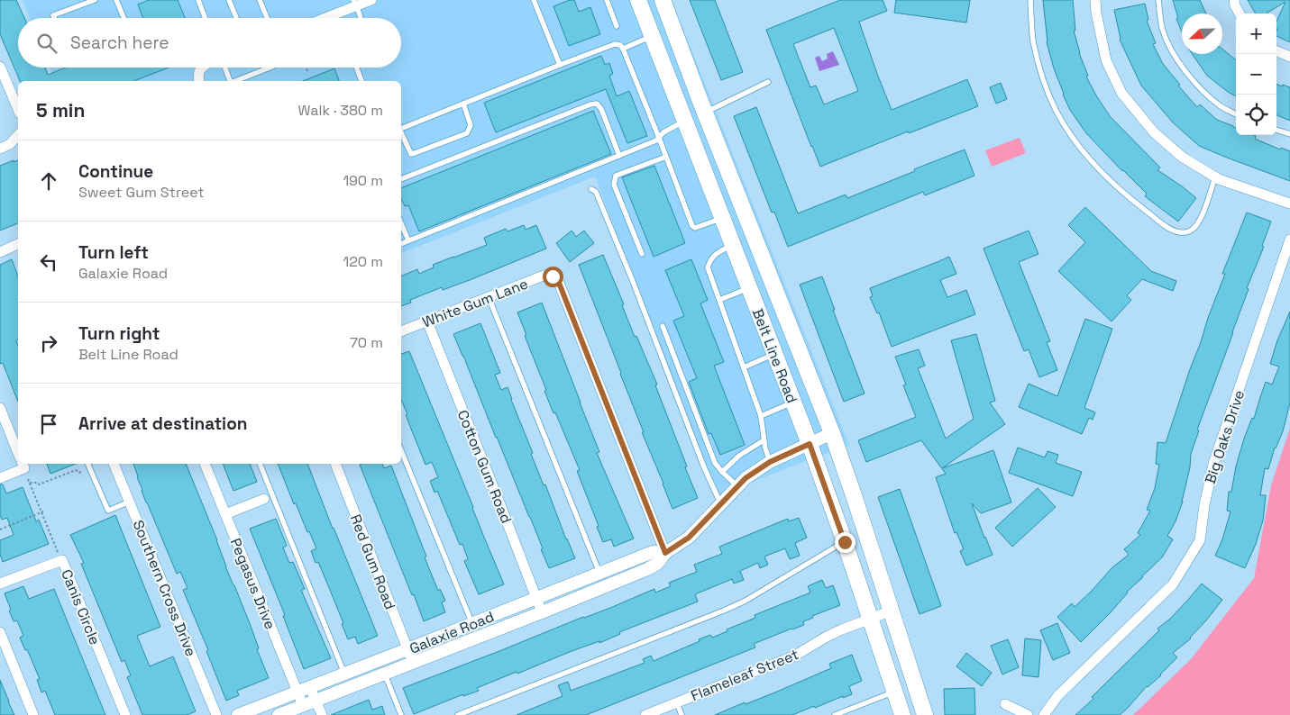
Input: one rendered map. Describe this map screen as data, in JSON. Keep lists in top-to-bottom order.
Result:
{
  "streets": {
    "main road": ["Belt Line Road"],
    "street": [
      "White Gum Lane",
      "Big Oaks Drive",
      "Cotton Gum Road",
      "Red Gum Road",
      "Pegasus Drive",
      "Southern Cross Drive",
      "Canis Circle",
      "Galaxie Road",
      "Flameleaf Street"
    ]
  },
  "crossings": [
    ["White Gum Lane", "Cotton Gum Road"],
    ["White Gum Lane", "Galaxie Road"],
    ["Belt Line Road", "Galaxie Road"],
    ["Belt Line Road", "Flameleaf Street"],
    ["Cotton Gum Road", "Galaxie Road"],
    ["Red Gum Road", "Galaxie Road"],
    ["Pegasus Drive", "Galaxie Road"]
  ],
  "north": "left",
  "page": {
    "map_buttons": ["+", "−"],
    "search": "Search here",
    "heading": ["5 min", "Walk · 380 m"],
    "list": [
      ["Continue", "Sweet Gum Street", "190 m"],
      ["Turn left", "Galaxie Road", "120 m"],
      ["Turn right", "Belt Line Road", "70 m"],
      "Arrive at destination"
    ]
  }
}
